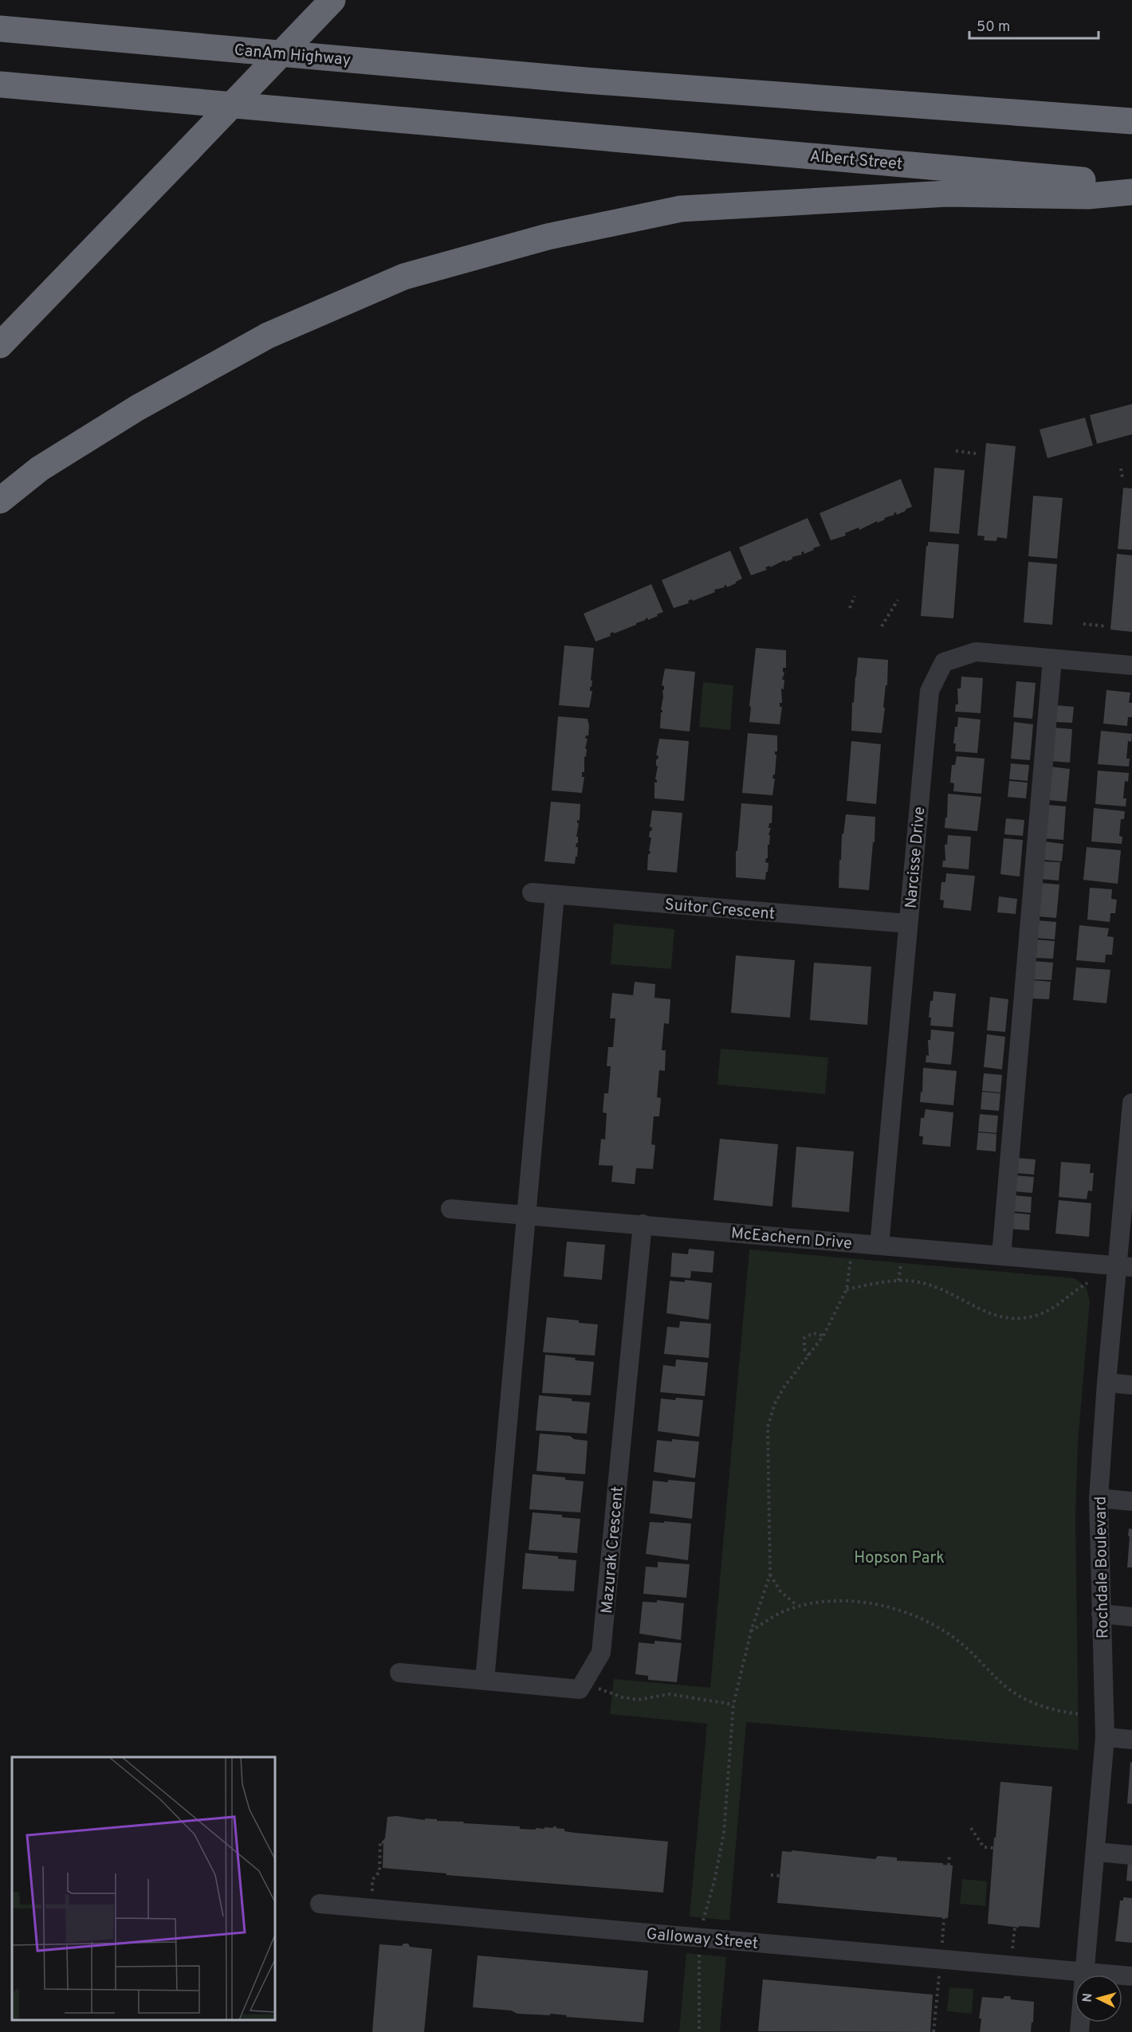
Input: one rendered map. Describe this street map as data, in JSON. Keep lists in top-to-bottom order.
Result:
{
  "streets": {
    "highway": ["CanAm Highway", "Albert Street"],
    "street": [
      "Narcisse Drive",
      "Suitor Crescent",
      "McEachern Drive",
      "Mazurak Crescent",
      "Rochdale Boulevard",
      "Galloway Street"
    ]
  },
  "crossings": [
    ["Narcisse Drive", "Suitor Crescent"],
    ["Narcisse Drive", "McEachern Drive"],
    ["McEachern Drive", "Mazurak Crescent"],
    ["McEachern Drive", "Rochdale Boulevard"],
    ["Rochdale Boulevard", "Galloway Street"]
  ],
  "parks": ["Hopson Park"],
  "scale_bar": "50 m",
  "north": "left"
}
